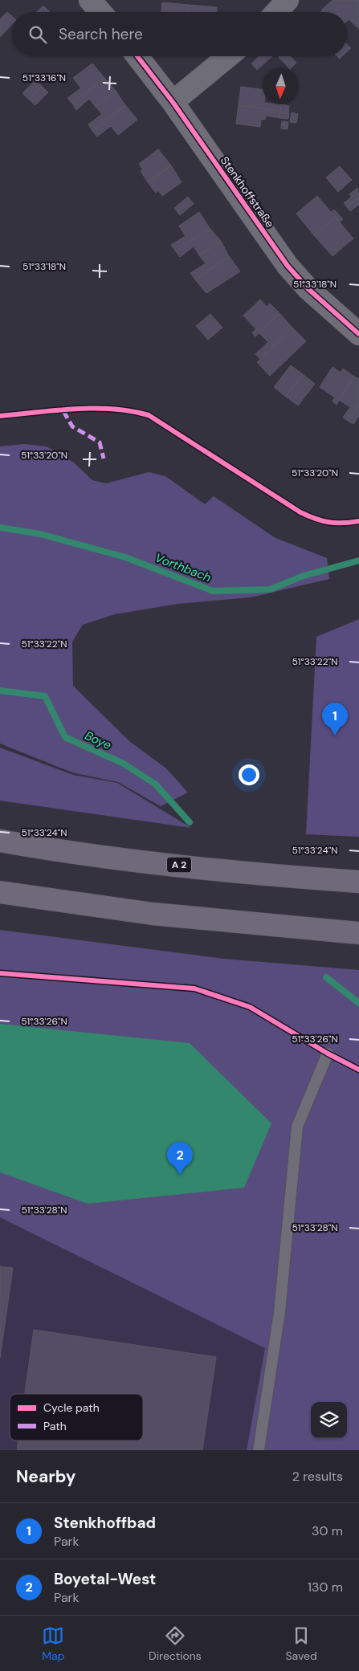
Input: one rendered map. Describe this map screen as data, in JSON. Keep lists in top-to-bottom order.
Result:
{
  "streets": {
    "highway": ["A 2"],
    "street": ["Stenkhoffstraße"]
  },
  "water": ["Vorthbach", "Boye"],
  "legend": ["Cycle path", "Path"],
  "north": "bottom",
  "page": {
    "search": "Search here",
    "pins": ["1", "2"],
    "heading": ["Nearby", "2 results"],
    "list": [
      {
        "mark": "1",
        "name": "Stenkhoffbad",
        "note": "Park",
        "value": "30 m"
      },
      {
        "mark": "2",
        "name": "Boyetal-West",
        "note": "Park",
        "value": "130 m"
      }
    ],
    "nav": ["Map", "Directions", "Saved"]
  },
  "coordinates": [
    "51°33'16\"N",
    "51°33'18\"N",
    "51°33'20\"N",
    "51°33'22\"N",
    "51°33'24\"N",
    "51°33'26\"N",
    "51°33'28\"N"
  ]
}
